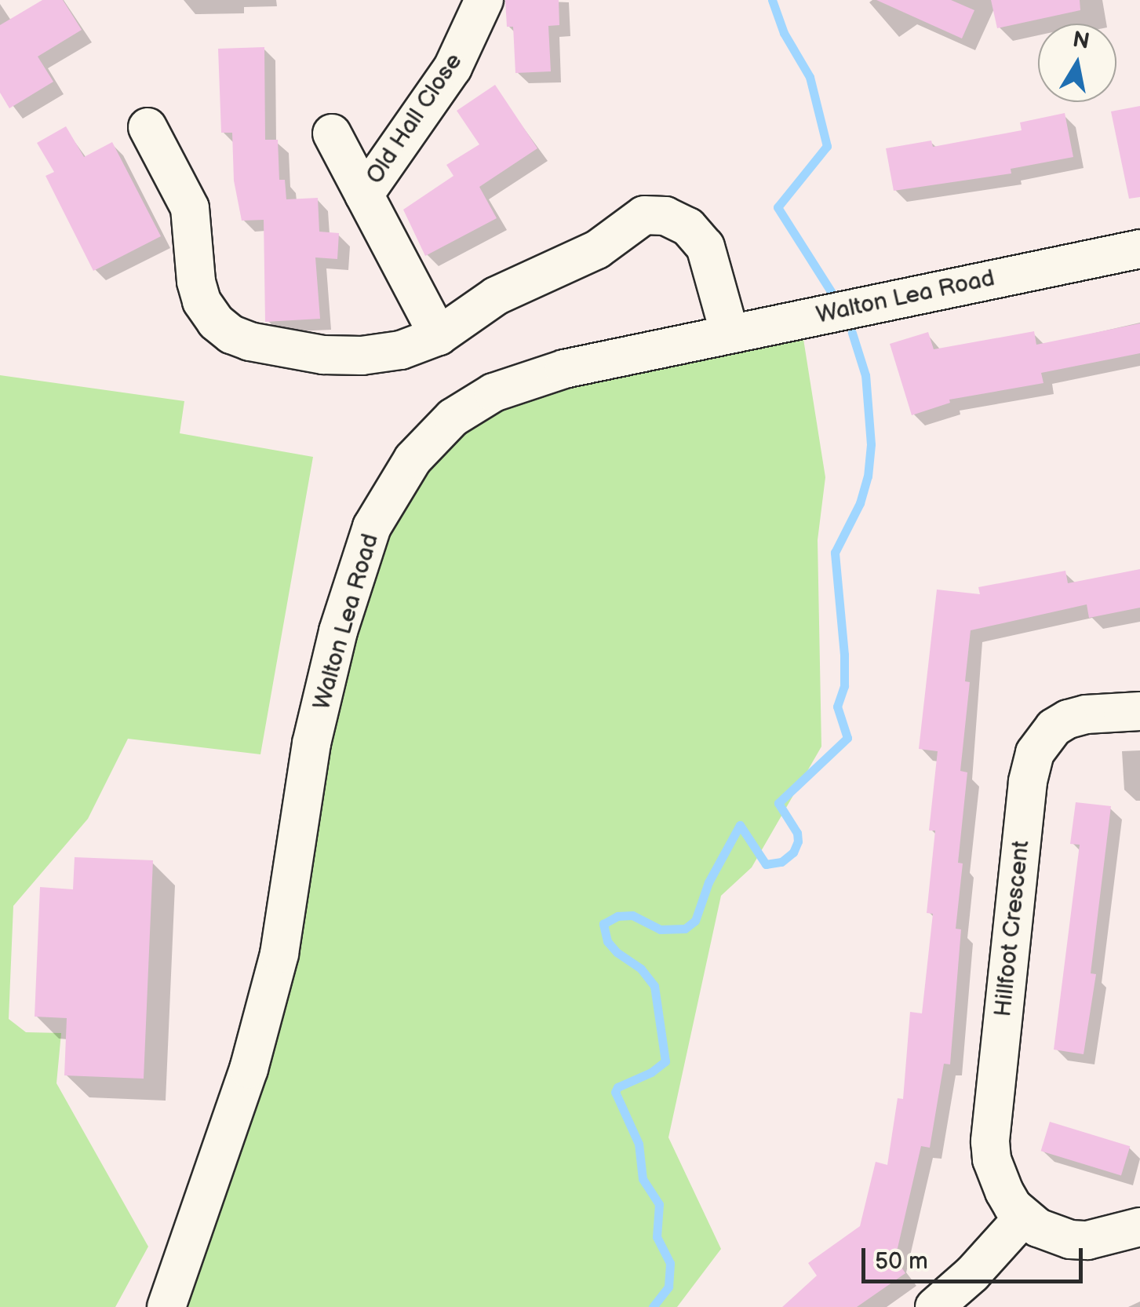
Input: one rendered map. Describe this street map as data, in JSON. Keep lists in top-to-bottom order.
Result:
{
  "streets": {
    "street": ["Old Hall Close", "Walton Lea Road", "Hillfoot Crescent"]
  },
  "scale_bar": "50 m",
  "north": "top"
}
